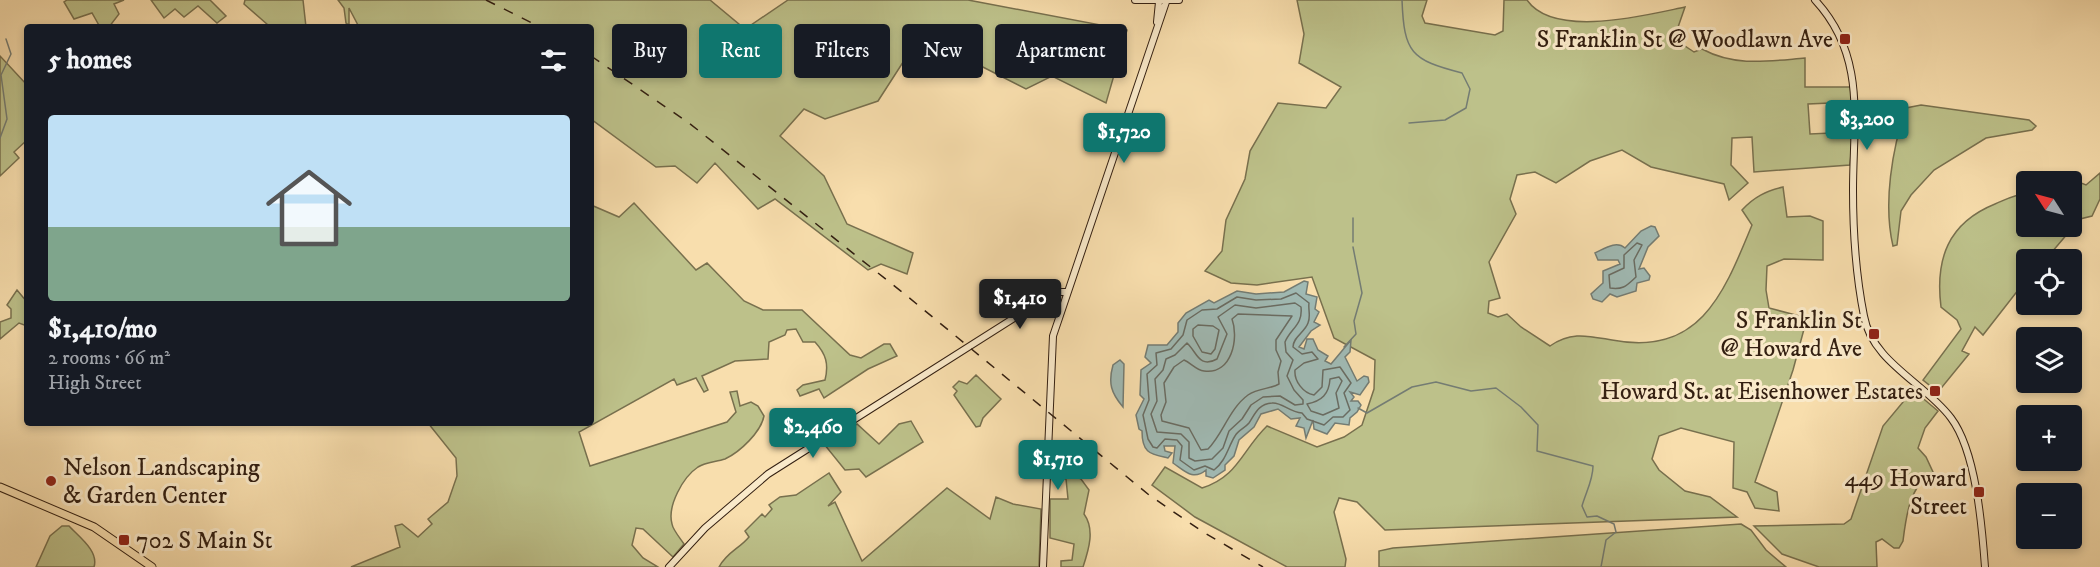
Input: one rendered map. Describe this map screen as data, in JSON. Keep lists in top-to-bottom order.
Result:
{
  "places": {
    "transit": [
      "S Franklin St @ Woodlawn Ave",
      "S Franklin St @ Howard Ave",
      "Howard St. at Eisenhower Estates",
      "449 Howard Street",
      "702 S Main St"
    ],
    "other": ["Nelson Landscaping & Garden Center"]
  },
  "north": "top left",
  "page": {
    "chip": [
      "Buy",
      "Rent",
      "Filters",
      "New",
      "Apartment"
    ],
    "heading": "5 homes",
    "list": [
      {
        "name": "$1,410/mo",
        "note": "2 rooms · 66 m² · High Street"
      }
    ],
    "price": [
      "$3,200",
      "$1,720",
      "$1,410",
      "$2,460",
      "$1,710"
    ],
    "map_buttons": ["+", "−"]
  }
}
